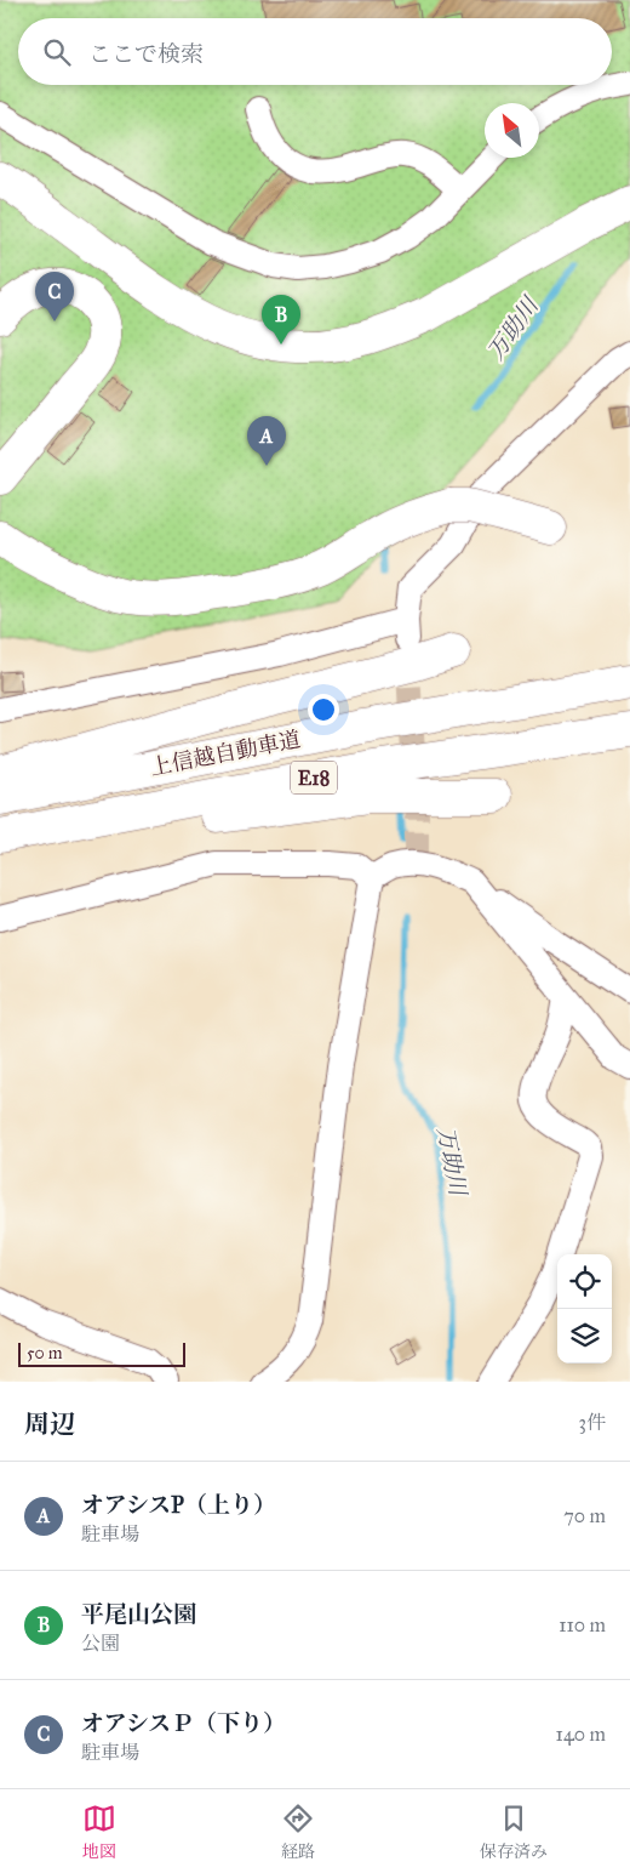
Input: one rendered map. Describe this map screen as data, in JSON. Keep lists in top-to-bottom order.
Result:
{
  "streets": {
    "highway": ["上信越自動車道", "E18"]
  },
  "water": ["万助川"],
  "scale_bar": "50 m",
  "north": "top left",
  "page": {
    "search": "ここで検索",
    "pins": ["C", "B", "A"],
    "scale": "50 m",
    "heading": ["周辺", "3件"],
    "list": [
      {
        "mark": "A",
        "name": "オアシスP（上り）",
        "note": "駐車場",
        "value": "70 m"
      },
      {
        "mark": "B",
        "name": "平尾山公園",
        "note": "公園",
        "value": "110 m"
      },
      {
        "mark": "C",
        "name": "オアシスＰ（下り）",
        "note": "駐車場",
        "value": "140 m"
      }
    ],
    "nav": ["地図", "経路", "保存済み"]
  }
}
